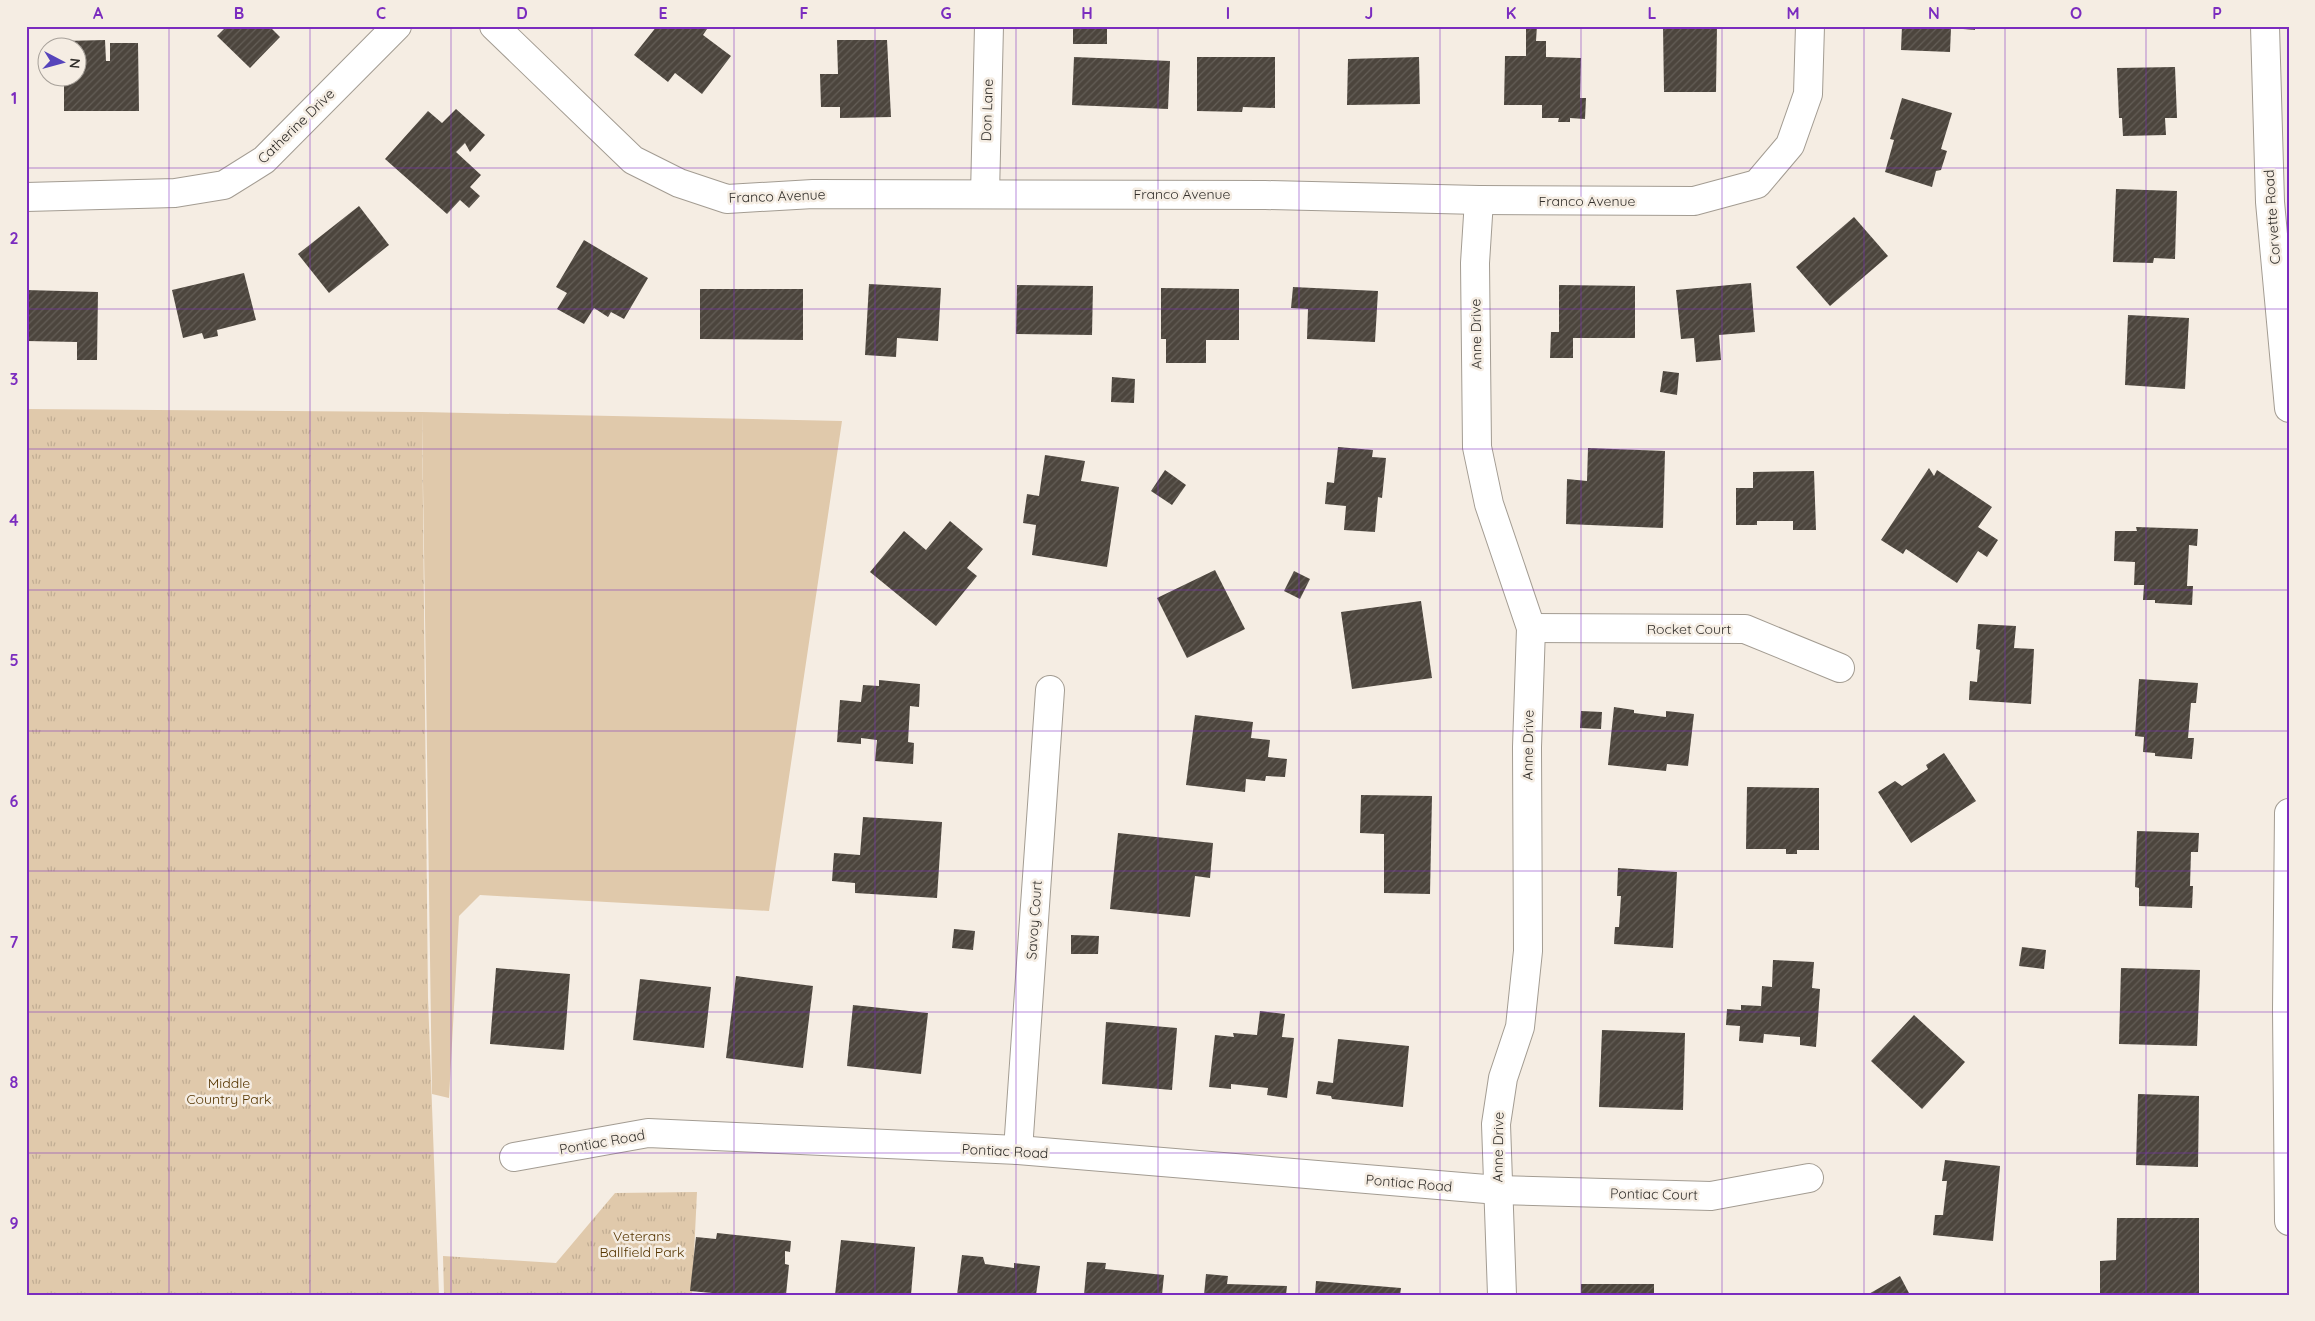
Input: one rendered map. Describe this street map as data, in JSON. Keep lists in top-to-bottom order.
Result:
{
  "streets": {
    "street": [
      "Don Lane",
      "Catherine Drive",
      "Franco Avenue",
      "Corvette Road",
      "Anne Drive",
      "Rocket Court",
      "Savoy Court",
      "Pontiac Road",
      "Pontiac Court"
    ]
  },
  "crossings": [
    ["Don Lane", "Franco Avenue"],
    ["Franco Avenue", "Anne Drive"],
    ["Anne Drive", "Rocket Court"],
    ["Anne Drive", "Pontiac Road"],
    ["Anne Drive", "Pontiac Court"],
    ["Savoy Court", "Pontiac Road"],
    ["Pontiac Road", "Pontiac Court"]
  ],
  "parks": ["Middle Country Park", "Veterans Ballfield Park"],
  "north": "right",
  "grid": {
    "columns": [
      "A",
      "B",
      "C",
      "D",
      "E",
      "F",
      "G",
      "H",
      "I",
      "J",
      "K",
      "L",
      "M",
      "N",
      "O",
      "P"
    ],
    "rows": [
      "1",
      "2",
      "3",
      "4",
      "5",
      "6",
      "7",
      "8",
      "9"
    ]
  }
}
